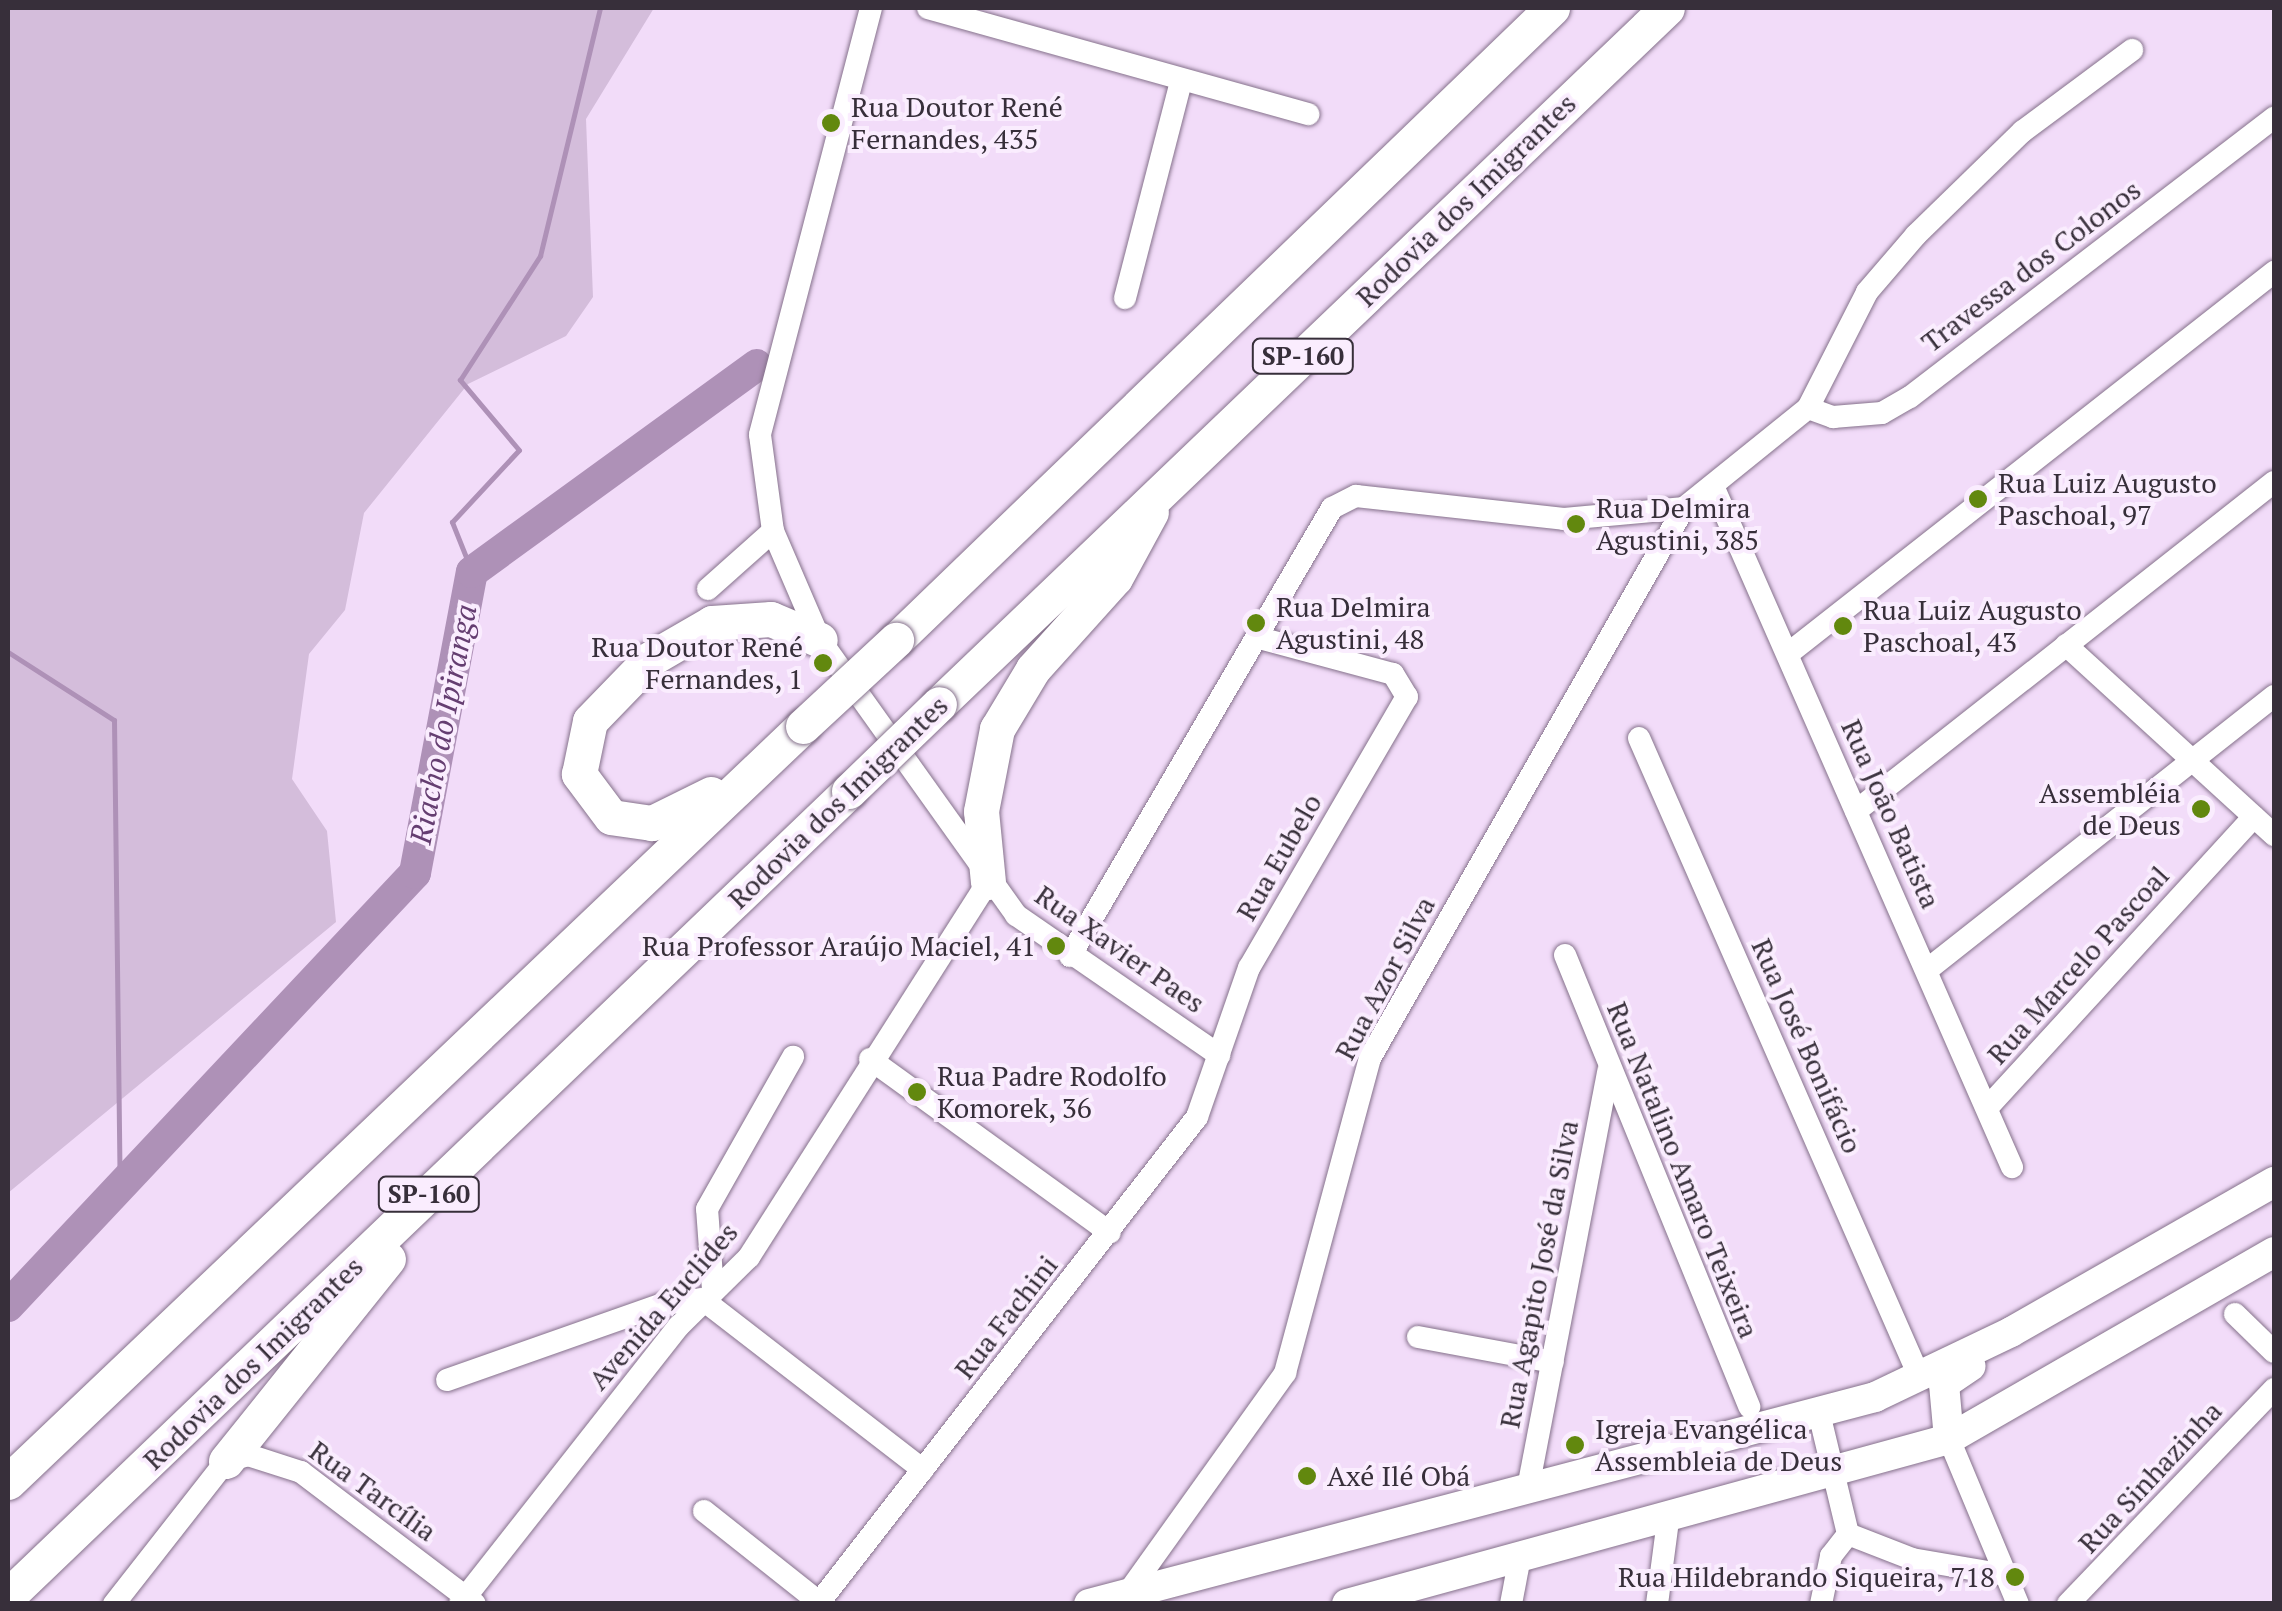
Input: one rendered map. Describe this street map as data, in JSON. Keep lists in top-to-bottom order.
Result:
{
  "streets": {
    "highway": ["Rodovia dos Imigrantes", "SP-160"],
    "street": [
      "Travessa dos Colonos",
      "Rua João Batista",
      "Rua Eubelo",
      "Rua Xavier Paes",
      "Rua Marcelo Pascoal",
      "Rua Azor Silva",
      "Rua José Bonifácio",
      "Rua Natalino Amaro Teixeira",
      "Rua Agapito José da Silva",
      "Avenida Euclides",
      "Rua Fachini",
      "Rua Sinhazinha",
      "Rua Tarcília"
    ]
  },
  "crossings": [
    ["Rua João Batista", "Rua Marcelo Pascoal"],
    ["Rua Eubelo", "Rua Xavier Paes"],
    ["Rua Eubelo", "Rua Fachini"],
    ["Rua Xavier Paes", "Avenida Euclides"],
    ["Rua Xavier Paes", "Rua Fachini"],
    ["Rua Natalino Amaro Teixeira", "Rua Agapito José da Silva"],
    ["Avenida Euclides", "Rua Tarcília"]
  ],
  "water": ["Riacho do Ipiranga"],
  "places": [
    "Rua Doutor René Fernandes, 435",
    "Rua Luiz Augusto Paschoal, 97",
    "Rua Delmira Agustini, 385",
    "Rua Delmira Agustini, 48",
    "Rua Luiz Augusto Paschoal, 43",
    "Rua Doutor René Fernandes, 1",
    "Assembléia de Deus",
    "Rua Professor Araújo Maciel, 41",
    "Rua Padre Rodolfo Komorek, 36",
    "Igreja Evangélica Assembleia de Deus",
    "Axé Ilé Obá",
    "Rua Hildebrando Siqueira, 718"
  ]
}
